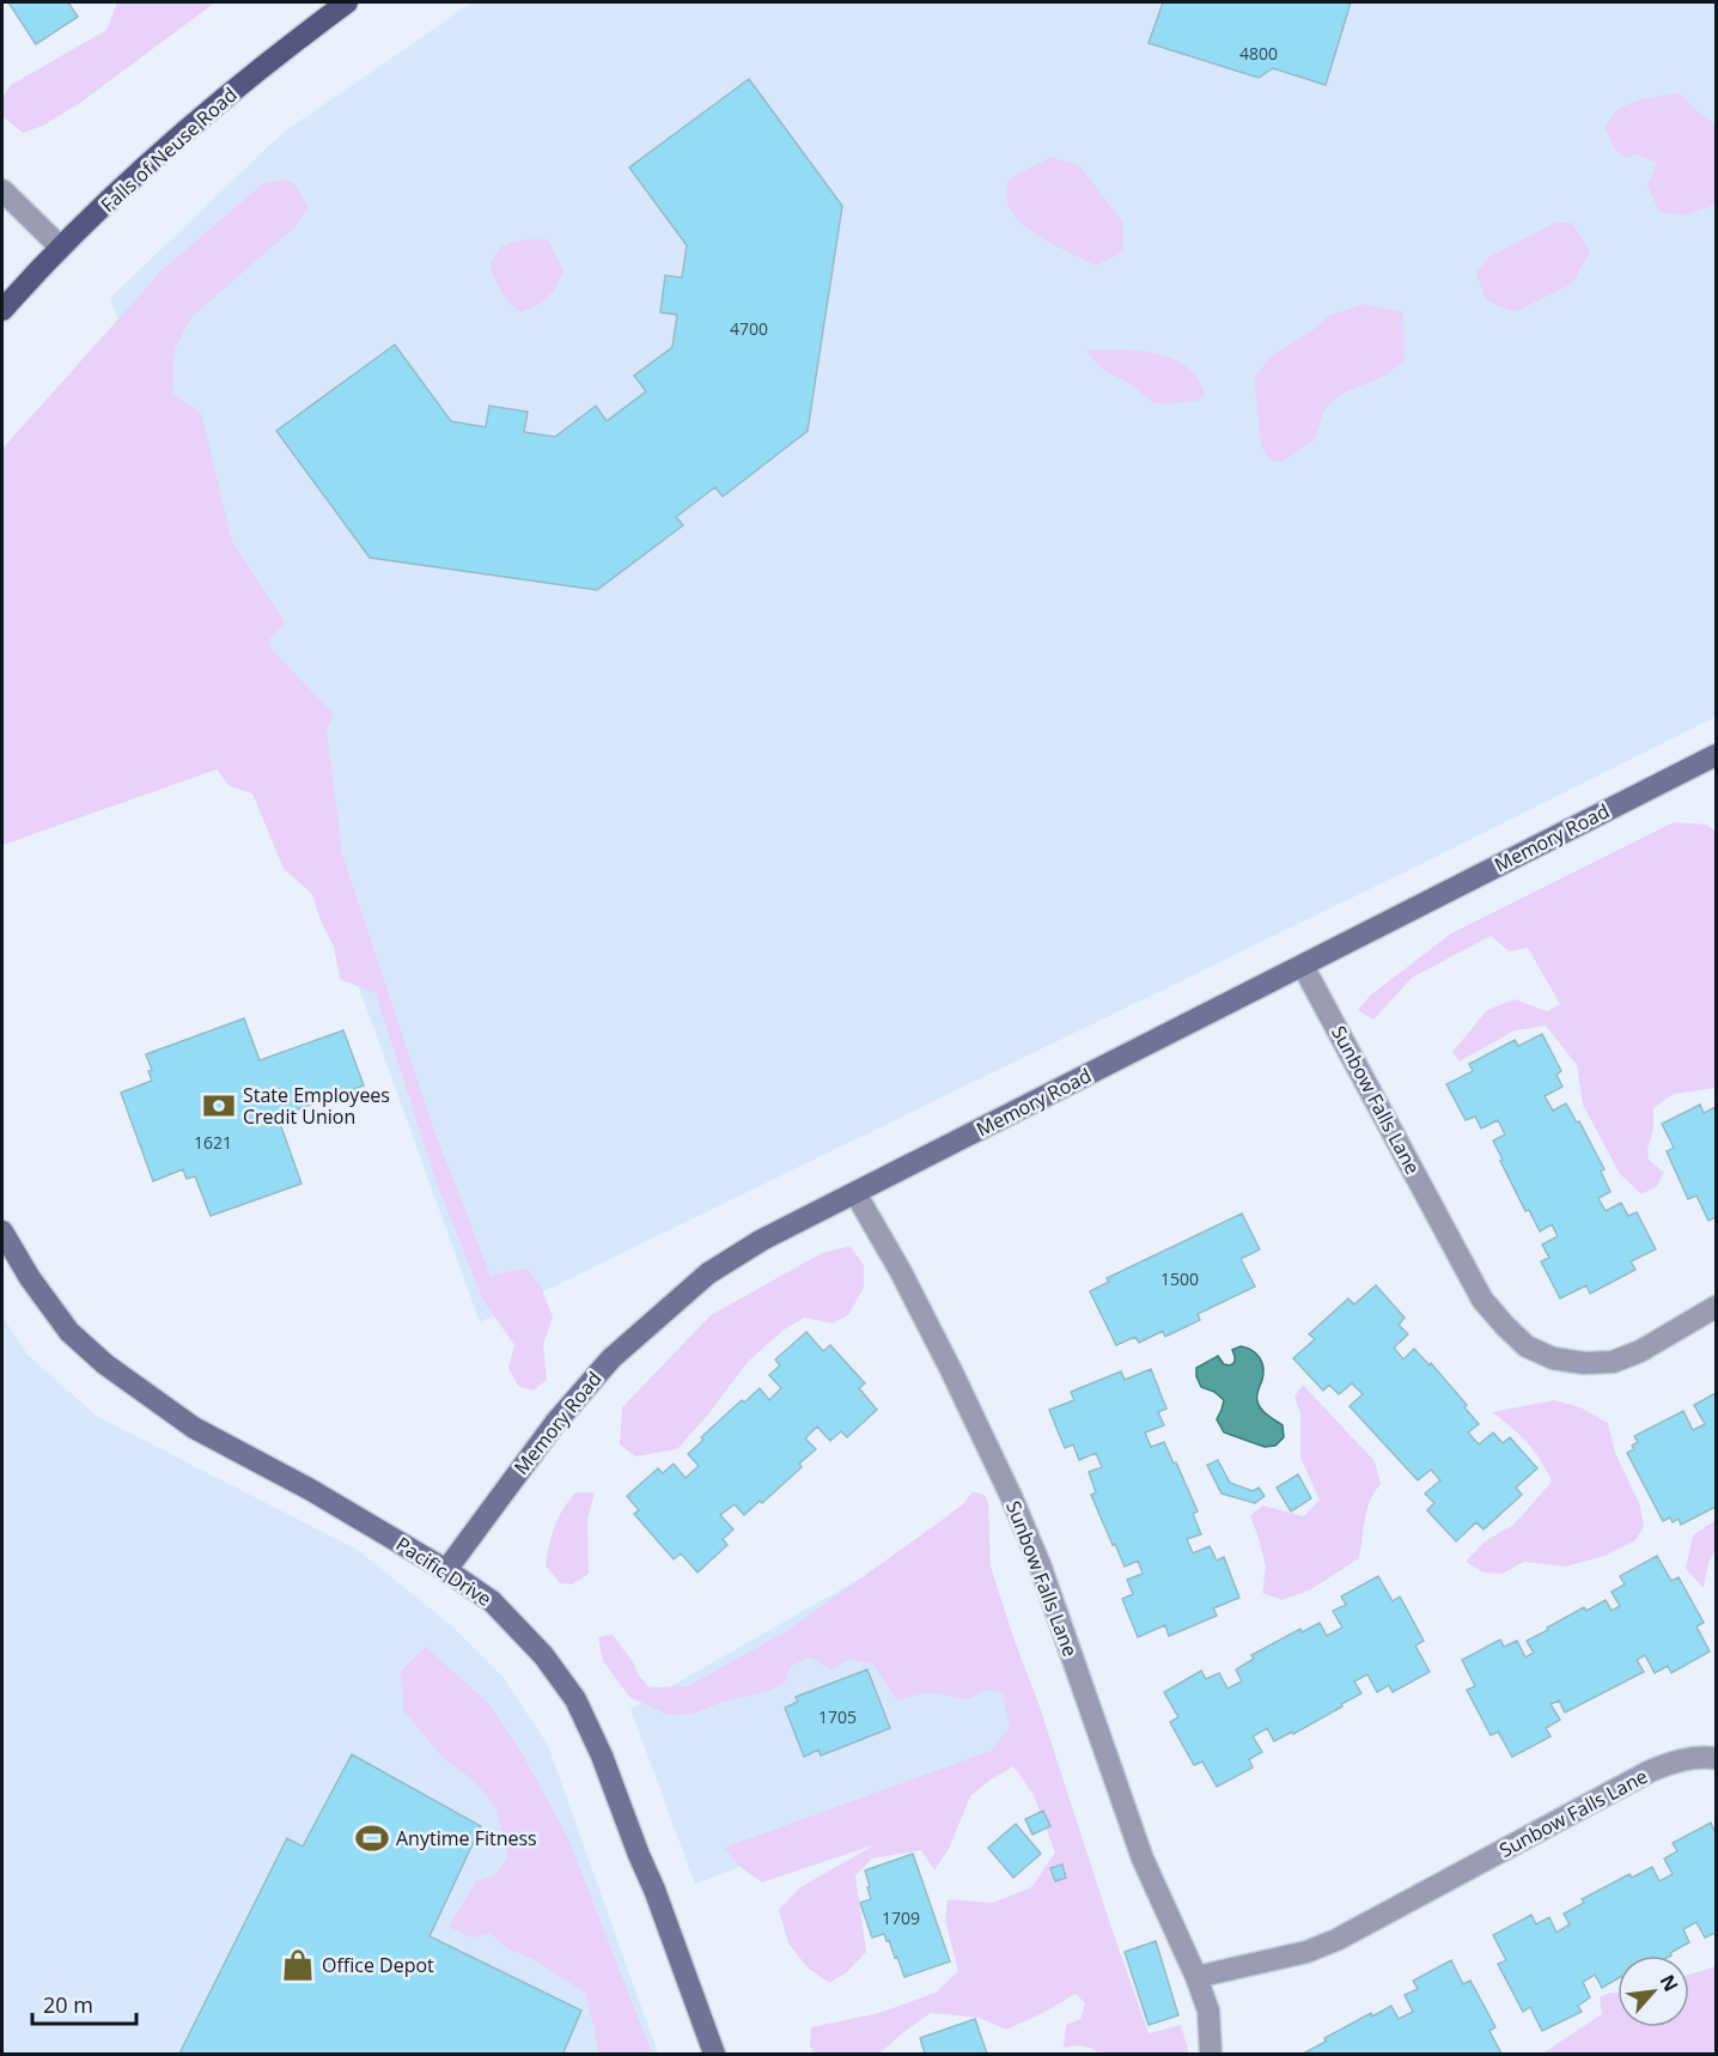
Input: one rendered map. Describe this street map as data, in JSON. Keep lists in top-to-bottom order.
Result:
{
  "streets": {
    "main road": ["Falls of Neuse Road"],
    "street": ["Memory Road", "Sunbow Falls Lane", "Pacific Drive"]
  },
  "crossings": [
    ["Memory Road", "Sunbow Falls Lane"],
    ["Memory Road", "Pacific Drive"]
  ],
  "places": {
    "bank": ["State Employees Credit Union"],
    "sports": ["Anytime Fitness"],
    "shop": ["Office Depot"]
  },
  "house_numbers": [
    "4800",
    "4700",
    "1621",
    "1500",
    "1705",
    "1709"
  ],
  "scale_bar": "20 m",
  "north": "top right"
}
